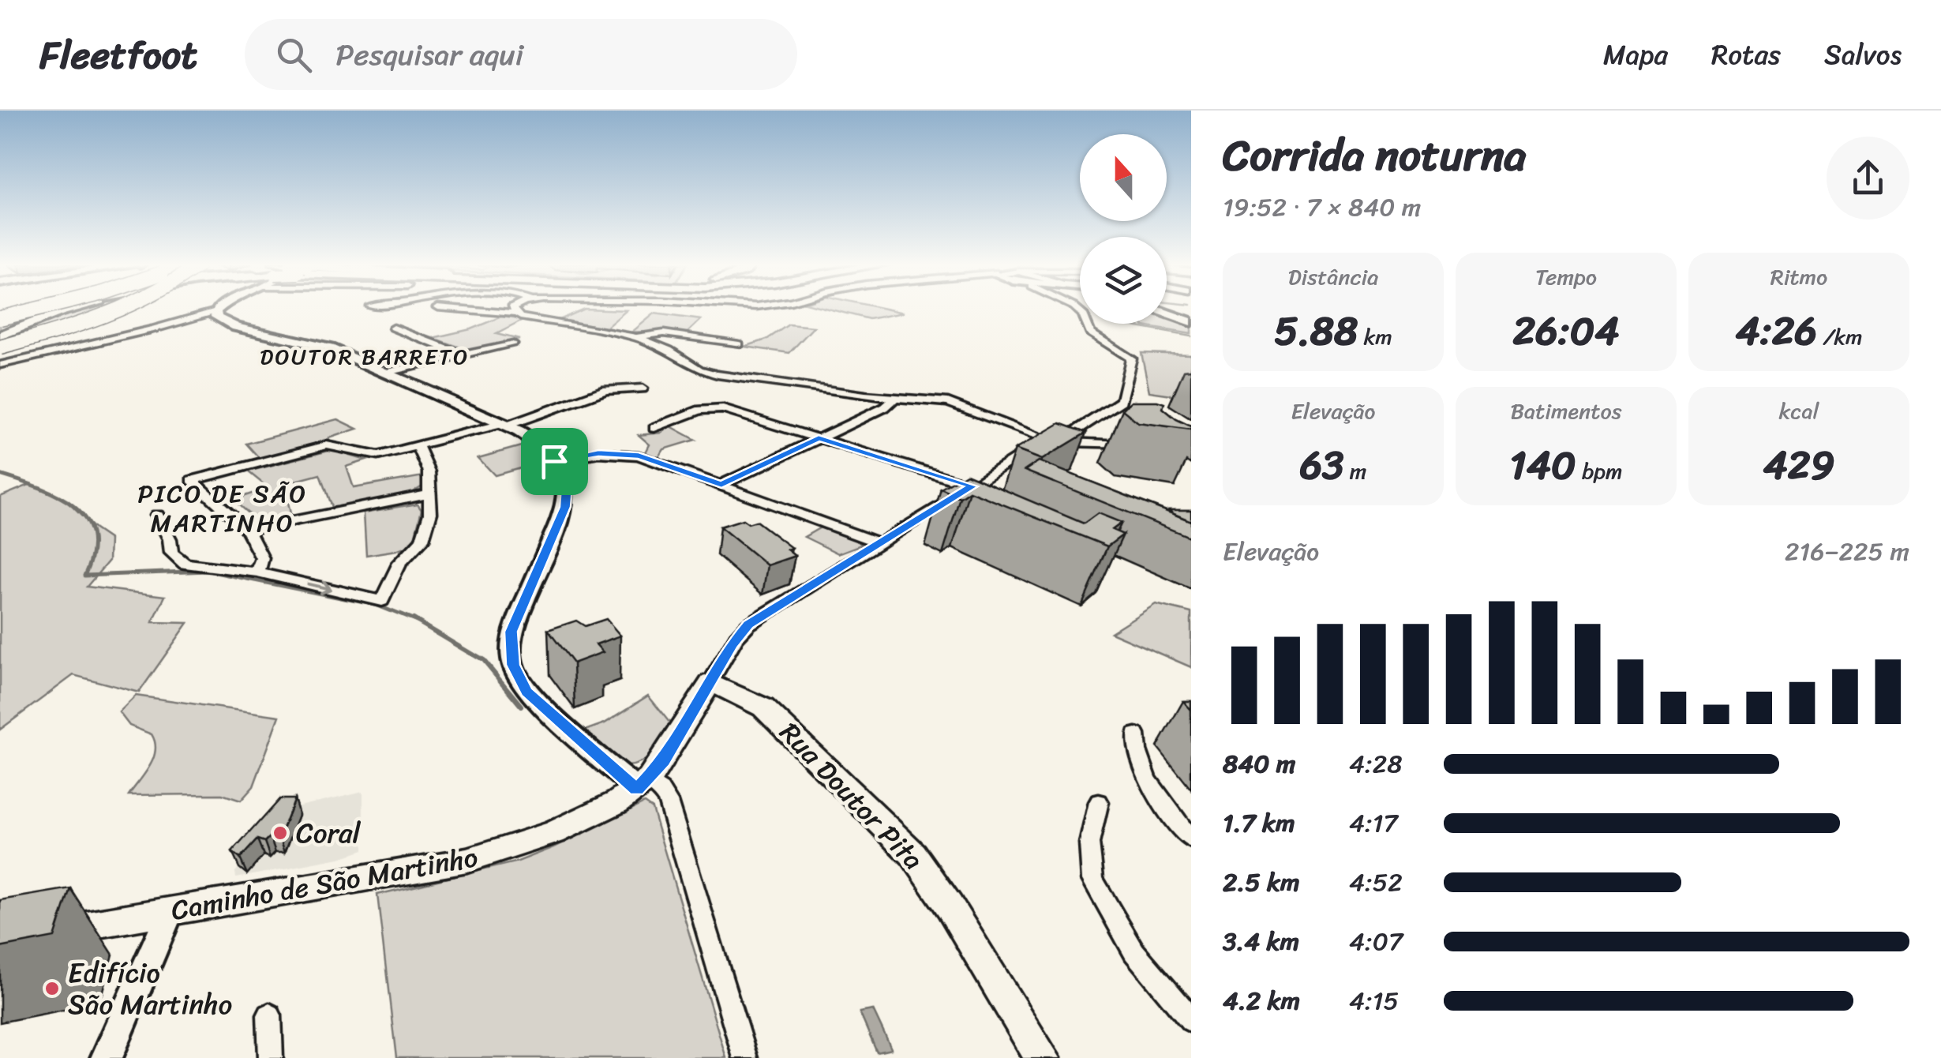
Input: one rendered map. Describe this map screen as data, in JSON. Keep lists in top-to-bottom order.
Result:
{
  "streets": {
    "main road": ["Rua Doutor Pita", "Caminho de São Martinho"]
  },
  "districts": ["DOUTOR BARRETO", "PICO DE SÃO MARTINHO"],
  "places": ["Coral", "Edifício São Martinho"],
  "north": "top",
  "page": {
    "header": "Fleetfoot",
    "search": "Pesquisar aqui",
    "nav": ["Mapa", "Rotas", "Salvos"],
    "heading": ["Corrida noturna", "19:52 · 7 × 840 m"],
    "stats": [
      ["Distância", "5.88 km"],
      ["Tempo", "26:04"],
      ["Ritmo", "4:26 /km"],
      ["Elevação", "63 m"],
      ["Batimentos", "140 bpm"],
      ["kcal", "429"]
    ],
    "chart": ["Elevação", "216–225 m"],
    "list": [
      {
        "name": "840 m",
        "note": "4:28"
      },
      {
        "name": "1.7 km",
        "note": "4:17"
      },
      {
        "name": "2.5 km",
        "note": "4:52"
      },
      {
        "name": "3.4 km",
        "note": "4:07"
      },
      {
        "name": "4.2 km",
        "note": "4:15"
      }
    ]
  }
}
